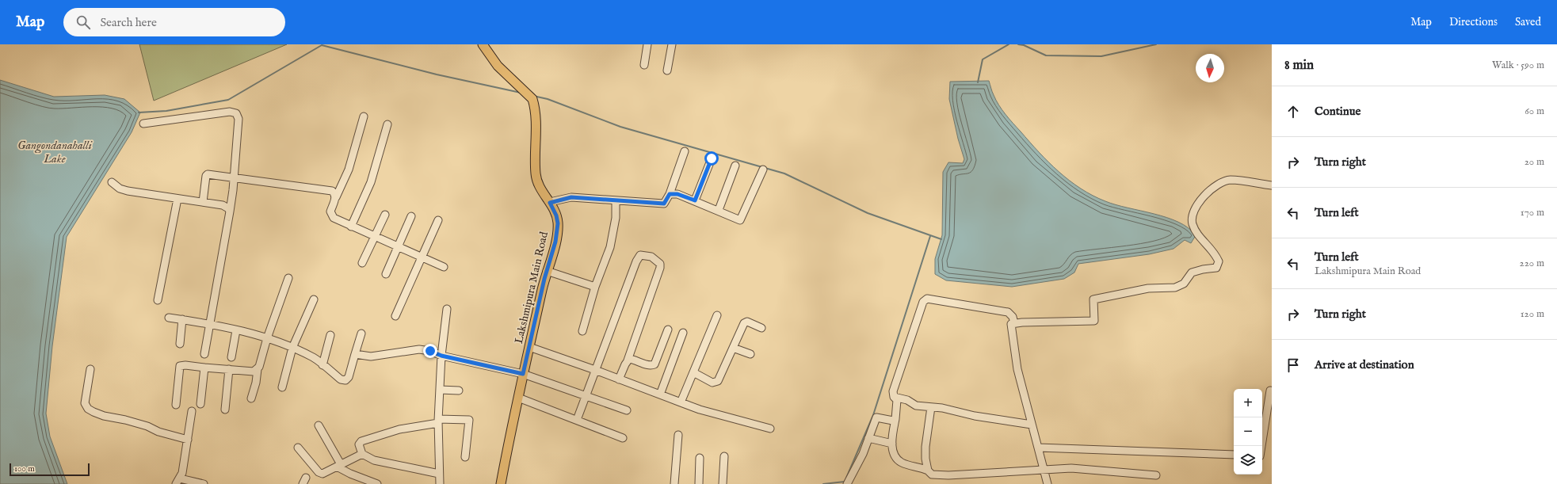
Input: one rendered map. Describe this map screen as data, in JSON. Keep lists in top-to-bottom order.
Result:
{
  "streets": {
    "main road": ["Lakshmipura Main Road"]
  },
  "water": ["Gangondanahalli Lake"],
  "scale_bar": "100 m",
  "north": "bottom",
  "page": {
    "header": "Map",
    "search": "Search here",
    "nav": ["Map", "Directions", "Saved"],
    "heading": ["8 min", "Walk · 590 m"],
    "list": [
      ["Continue", "60 m"],
      ["Turn right", "20 m"],
      ["Turn left", "170 m"],
      ["Turn left", "Lakshmipura Main Road", "220 m"],
      ["Turn right", "120 m"],
      "Arrive at destination"
    ],
    "map_buttons": ["+", "−"],
    "scale": "100 m"
  }
}
